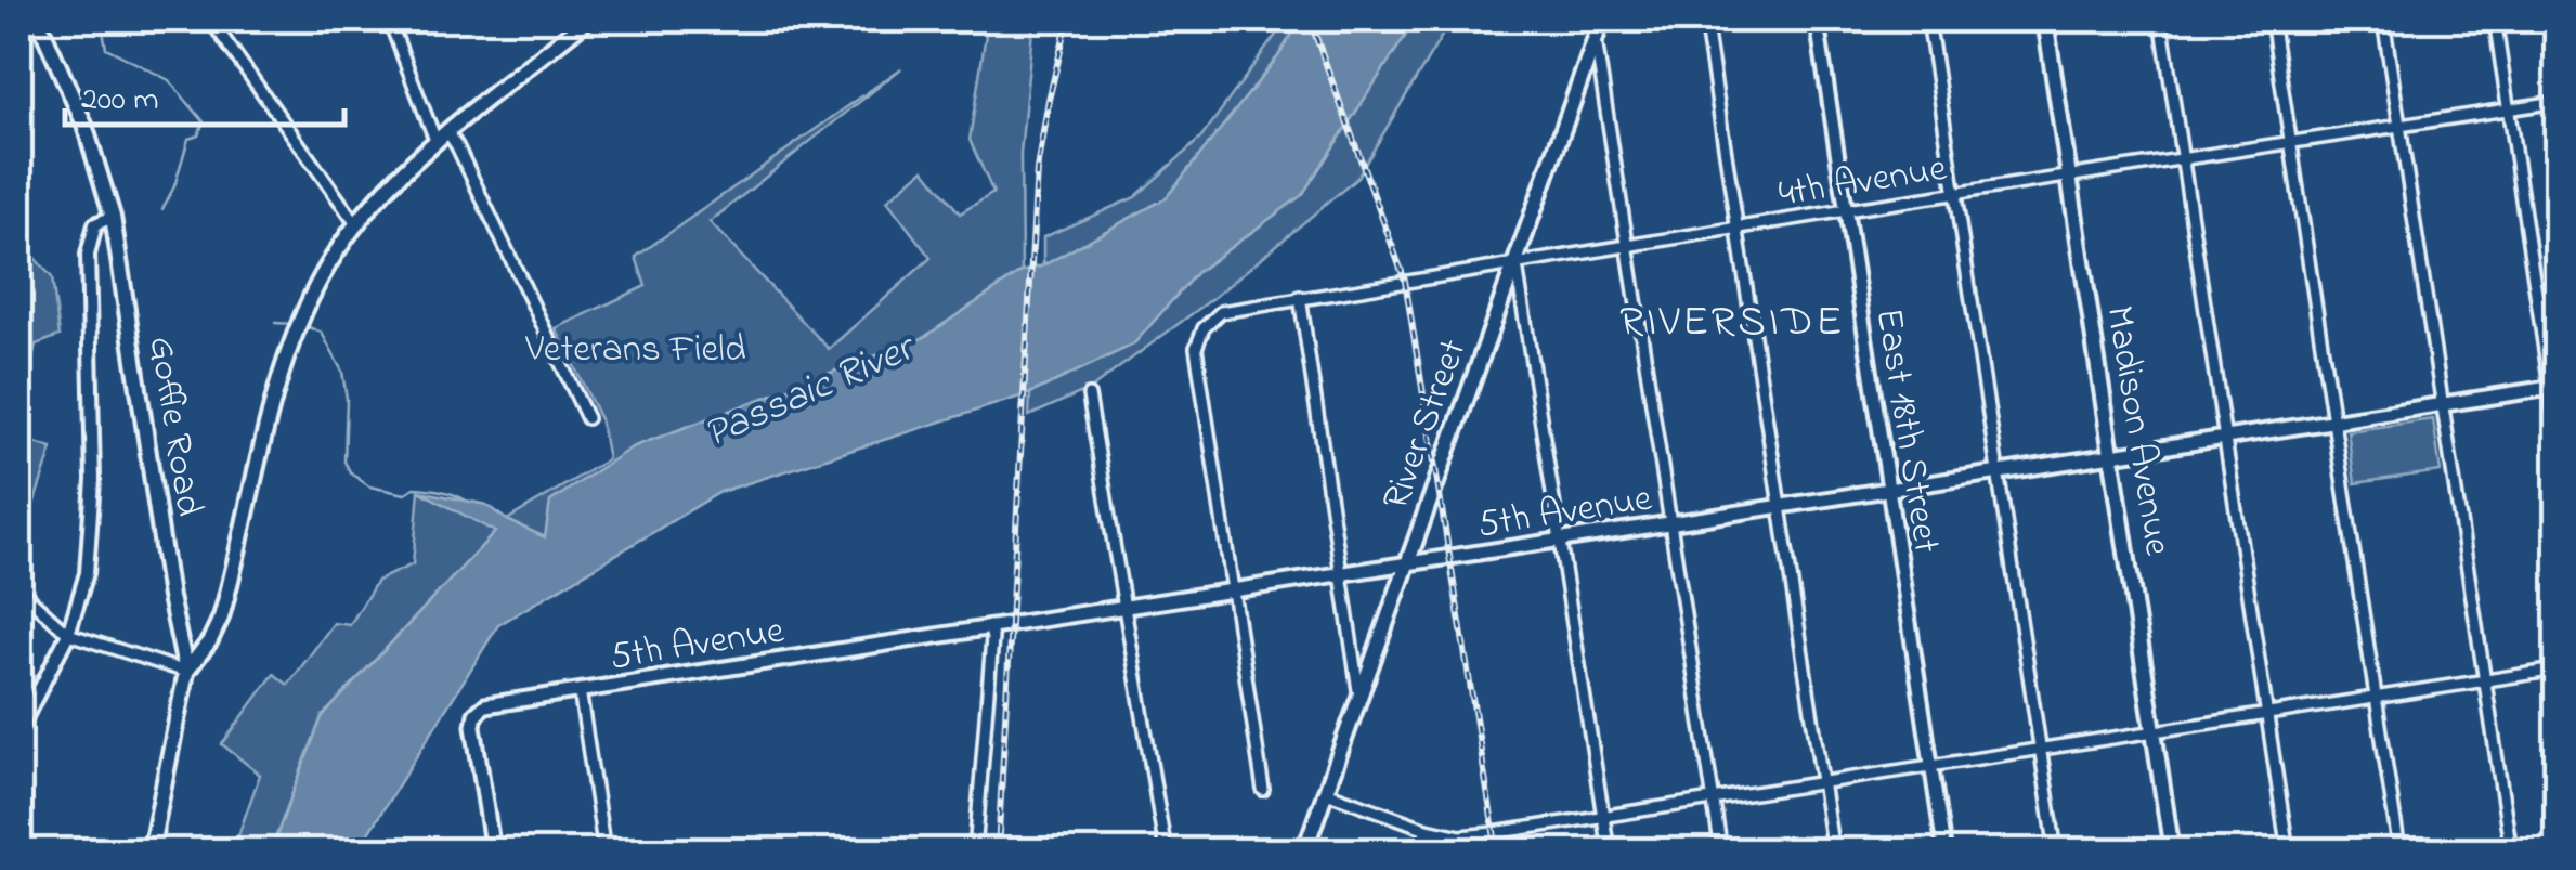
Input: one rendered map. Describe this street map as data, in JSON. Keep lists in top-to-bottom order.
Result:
{
  "streets": {
    "main road": [
      "River Street",
      "Goffle Road",
      "Madison Avenue",
      "5th Avenue"
    ],
    "street": ["4th Avenue", "East 18th Street"]
  },
  "crossings": [
    ["4th Avenue", "River Street"],
    ["4th Avenue", "East 18th Street"],
    ["4th Avenue", "Madison Avenue"],
    ["4th Avenue", "5th Avenue"],
    ["River Street", "5th Avenue"],
    ["East 18th Street", "5th Avenue"],
    ["Madison Avenue", "5th Avenue"]
  ],
  "districts": ["RIVERSIDE"],
  "water": ["Passaic River"],
  "parks": ["Veterans Field"],
  "scale_bar": "200 m"
}
